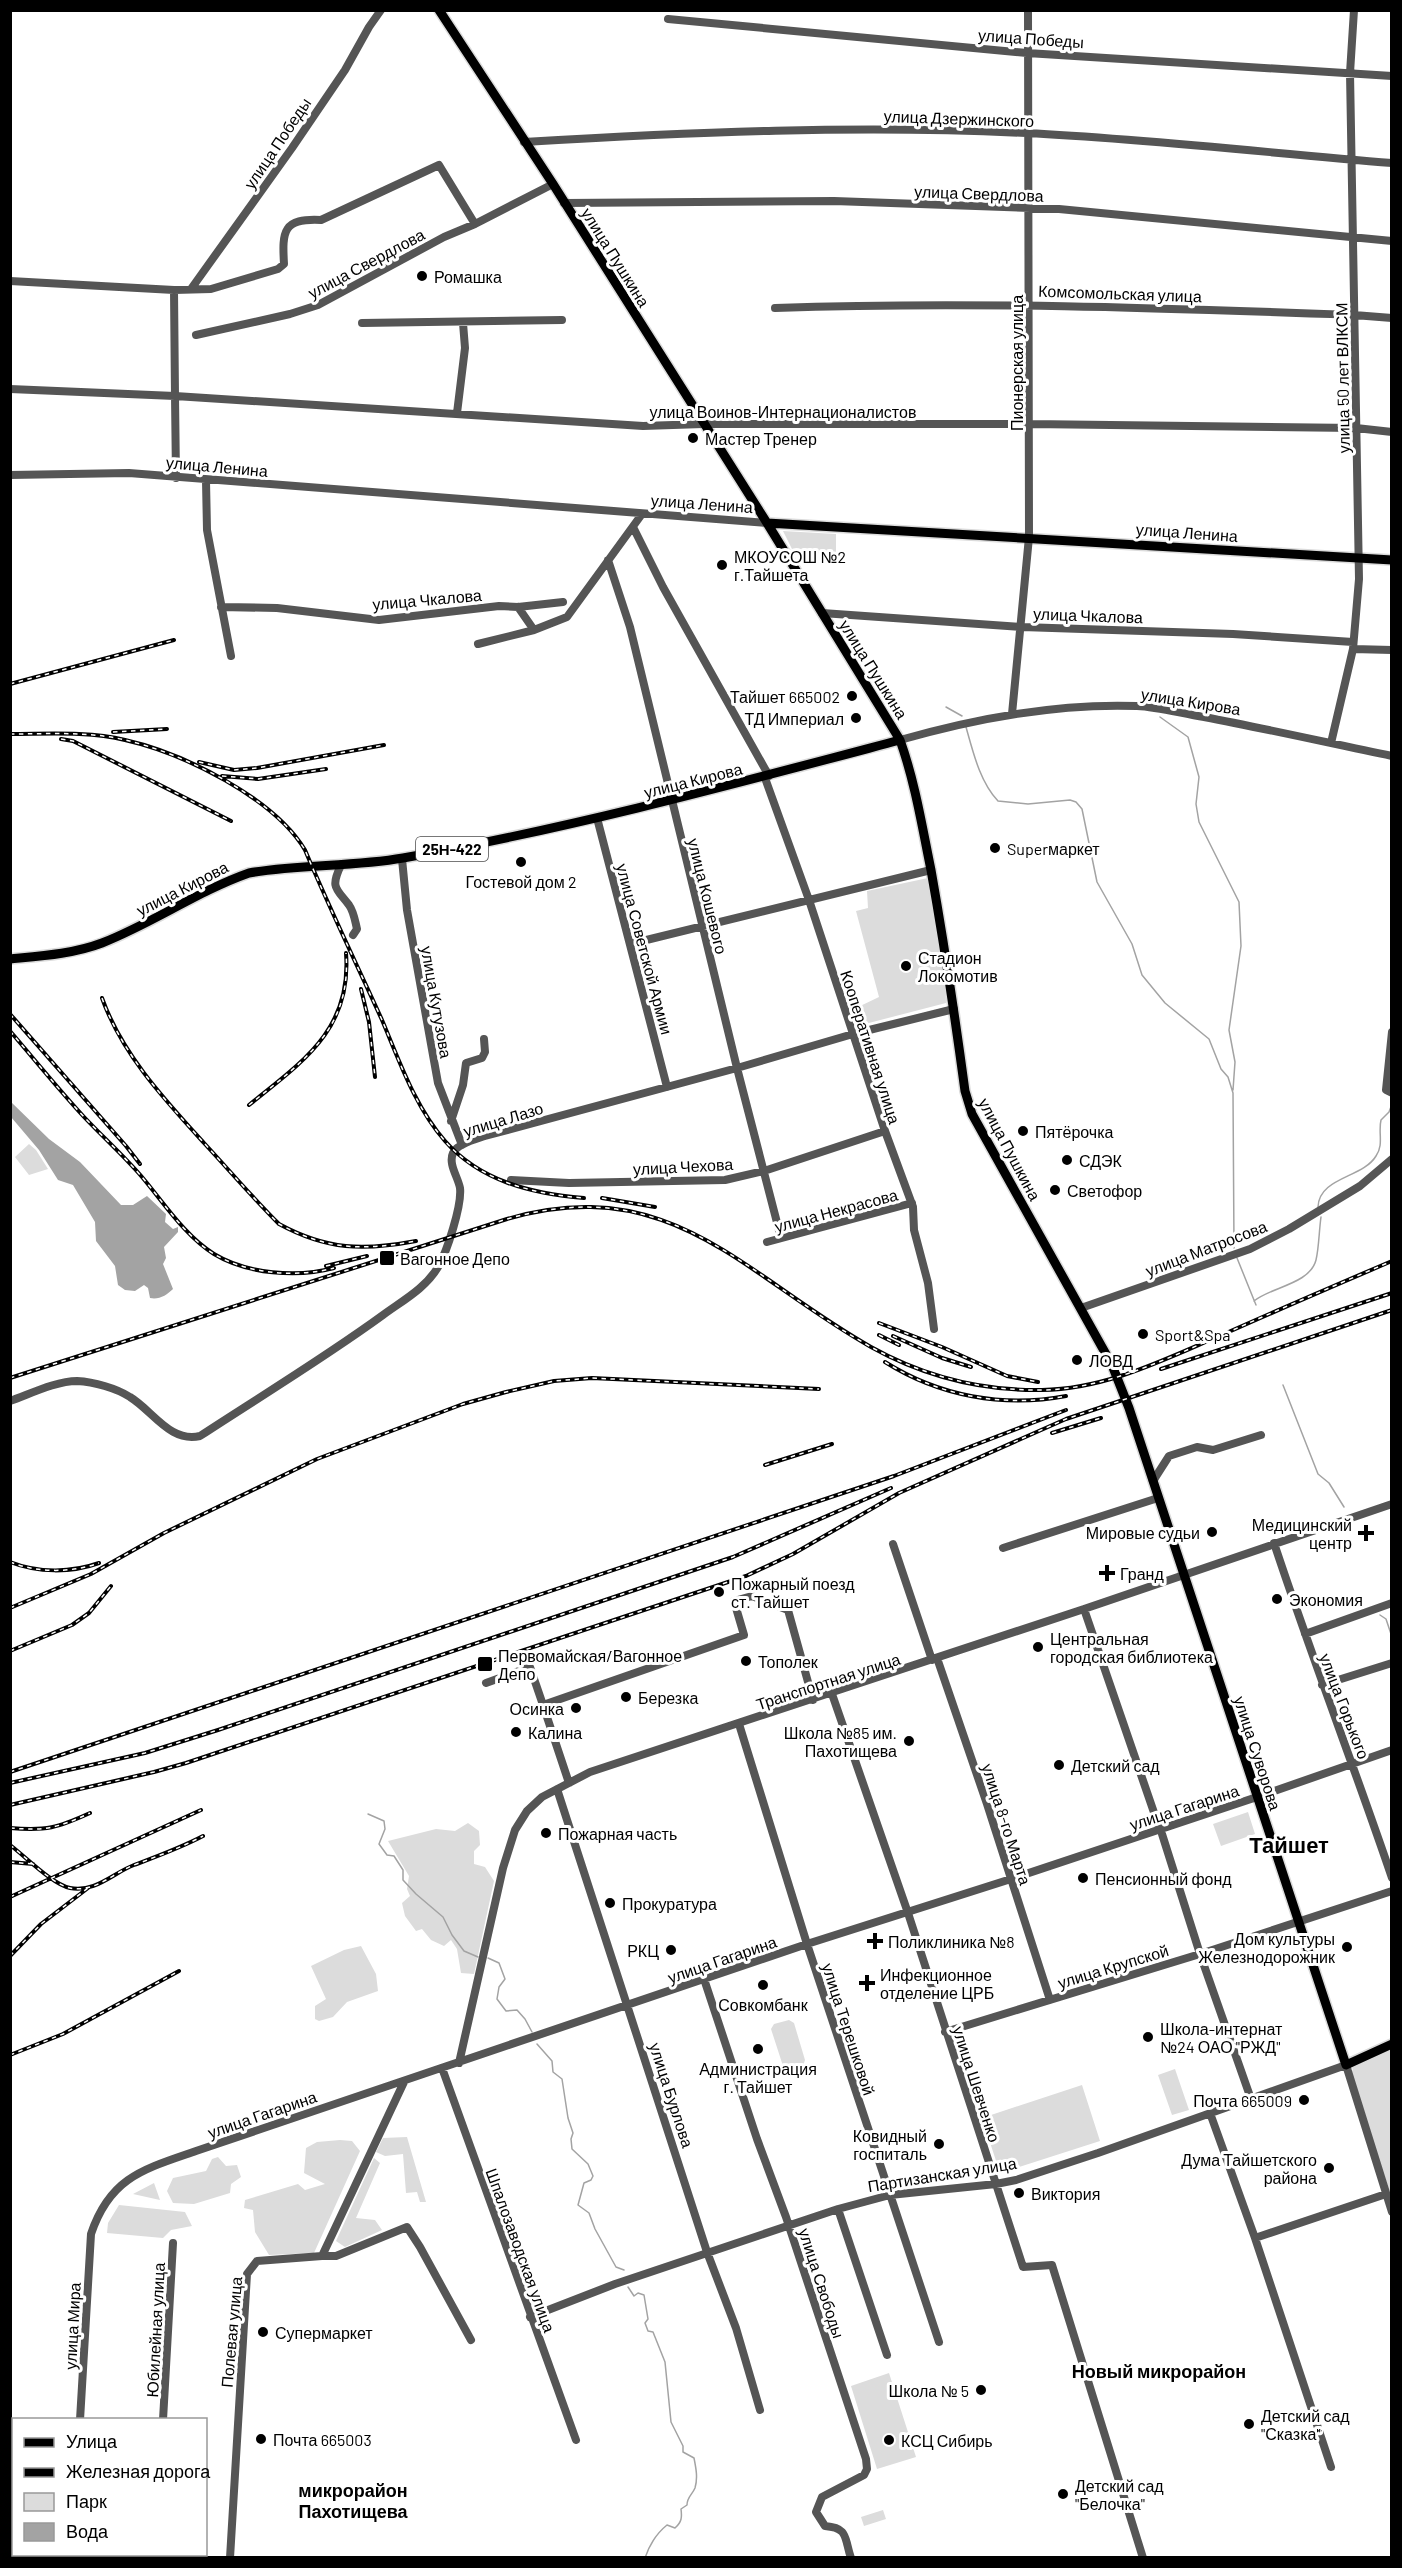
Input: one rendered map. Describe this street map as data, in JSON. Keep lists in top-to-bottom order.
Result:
{
  "streets": {
    "main road": [
      "улица Пушкина",
      "улица Ленина",
      "улица Кирова",
      "25Н-422",
      "улица Суворова",
      "Партизанская улица"
    ],
    "street": [
      "улица Победы",
      "улица Дзержинского",
      "улица Свердлова",
      "Комсомольская улица",
      "Пионерская улица",
      "улица 50 лет ВЛКСМ",
      "улица Воинов-Интернационалистов",
      "улица Чкалова",
      "улица Кошевого",
      "улица Советской Армии",
      "улица Кутузова",
      "Кооперативная улица",
      "улица Лазо",
      "улица Чехова",
      "улица Некрасова",
      "улица Матросова",
      "Транспортная улица",
      "улица Горького",
      "улица Гагарина",
      "улица 8-го Марта",
      "улица Крупской",
      "улица Терешковой",
      "улица Шевченко",
      "улица Бурлова",
      "Шпалозаводская улица",
      "улица Свободы",
      "улица Мира",
      "Юбилейная улица",
      "Полевая улица"
    ]
  },
  "crossings": [
    ["улица Победы", "Пионерская улица"],
    ["улица Победы", "улица 50 лет ВЛКСМ"],
    ["улица Дзержинского", "улица Пушкина"],
    ["улица Дзержинского", "Пионерская улица"],
    ["улица Дзержинского", "улица 50 лет ВЛКСМ"],
    ["улица Свердлова", "улица Пушкина"],
    ["улица Свердлова", "Пионерская улица"],
    ["улица Свердлова", "улица 50 лет ВЛКСМ"],
    ["улица Пушкина", "улица Воинов-Интернационалистов"],
    ["улица Пушкина", "улица Ленина"],
    ["улица Пушкина", "улица Чкалова"],
    ["улица Пушкина", "улица Кирова"],
    ["улица Пушкина", "улица Лазо"],
    ["улица Пушкина", "улица Матросова"],
    ["улица Пушкина", "улица Суворова"],
    ["Комсомольская улица", "Пионерская улица"],
    ["Комсомольская улица", "улица 50 лет ВЛКСМ"],
    ["Пионерская улица", "улица Воинов-Интернационалистов"],
    ["Пионерская улица", "улица Ленина"],
    ["Пионерская улица", "улица Чкалова"],
    ["Пионерская улица", "улица Кирова"],
    ["улица 50 лет ВЛКСМ", "улица Воинов-Интернационалистов"],
    ["улица 50 лет ВЛКСМ", "улица Ленина"],
    ["улица 50 лет ВЛКСМ", "улица Чкалова"],
    ["улица 50 лет ВЛКСМ", "улица Кирова"],
    ["улица Кирова", "улица Кошевого"],
    ["улица Кирова", "улица Советской Армии"],
    ["улица Кирова", "улица Кутузова"],
    ["улица Кирова", "Кооперативная улица"],
    ["улица Кошевого", "улица Лазо"],
    ["улица Кошевого", "улица Чехова"],
    ["улица Кошевого", "улица Некрасова"],
    ["улица Советской Армии", "улица Лазо"],
    ["улица Кутузова", "улица Лазо"],
    ["Кооперативная улица", "улица Лазо"],
    ["Кооперативная улица", "улица Чехова"],
    ["Кооперативная улица", "улица Некрасова"],
    ["Транспортная улица", "улица Горького"],
    ["Транспортная улица", "улица Суворова"],
    ["Транспортная улица", "улица Гагарина"],
    ["Транспортная улица", "улица 8-го Марта"],
    ["Транспортная улица", "улица Терешковой"],
    ["Транспортная улица", "улица Шевченко"],
    ["Транспортная улица", "улица Бурлова"],
    ["улица Горького", "улица Гагарина"],
    ["улица Суворова", "улица Гагарина"],
    ["улица Суворова", "улица Крупской"],
    ["улица Суворова", "Партизанская улица"],
    ["улица Гагарина", "улица 8-го Марта"],
    ["улица Гагарина", "улица Терешковой"],
    ["улица Гагарина", "улица Шевченко"],
    ["улица Гагарина", "улица Бурлова"],
    ["улица Гагарина", "Шпалозаводская улица"],
    ["улица Гагарина", "улица Свободы"],
    ["улица Гагарина", "улица Мира"],
    ["улица 8-го Марта", "улица Крупской"],
    ["улица Крупской", "улица Шевченко"],
    ["улица Терешковой", "Партизанская улица"],
    ["улица Шевченко", "Партизанская улица"],
    ["улица Бурлова", "Партизанская улица"],
    ["Партизанская улица", "Шпалозаводская улица"],
    ["Партизанская улица", "улица Свободы"]
  ],
  "districts": ["Тайшет", "Новый микрорайон", "микрорайон Пахотищева"],
  "places": {
    "other": [
      "Ромашка",
      "Мастер Тренер",
      "МКОУСОШ №2 г.Тайшета",
      "Тайшет 665002",
      "ТД Империал",
      "Superмаркет",
      "Гостевой дом 2",
      "Стадион Локомотив",
      "Пятёрочка",
      "СДЭК",
      "Светофор",
      "Sport&Spa",
      "ЛОВД",
      "Мировые судьи",
      "Пожарный поезд ст. Тайшет",
      "Экономия",
      "Центральная городская библиотека",
      "Тополек",
      "Березка",
      "Осинка",
      "Калина",
      "Школа №85 им. Пахотищева",
      "Детский сад",
      "Пожарная часть",
      "Пенсионный фонд",
      "Прокуратура",
      "Дом культуры Железнодорожник",
      "РКЦ",
      "Совкомбанк",
      "Школа-интернат №24 ОАО \"РЖД\"",
      "Администрация г. Тайшет",
      "Почта 665009",
      "Ковидный госпиталь",
      "Дума Тайшетского района",
      "Виктория",
      "Супермаркет",
      "Школа № 5",
      "Детский сад \"Сказка\"",
      "Почта 665003",
      "КСЦ Сибирь",
      "Детский сад \"Белочка\""
    ],
    "transit": ["Вагонное Депо", "Первомайская/Вагонное Депо"],
    "health": [
      "Медицинский центр",
      "Гранд",
      "Поликлиника №8",
      "Инфекционное отделение ЦРБ"
    ]
  },
  "legend": [
    "Улица",
    "Железная дорога",
    "Парк",
    "Вода"
  ]
}
